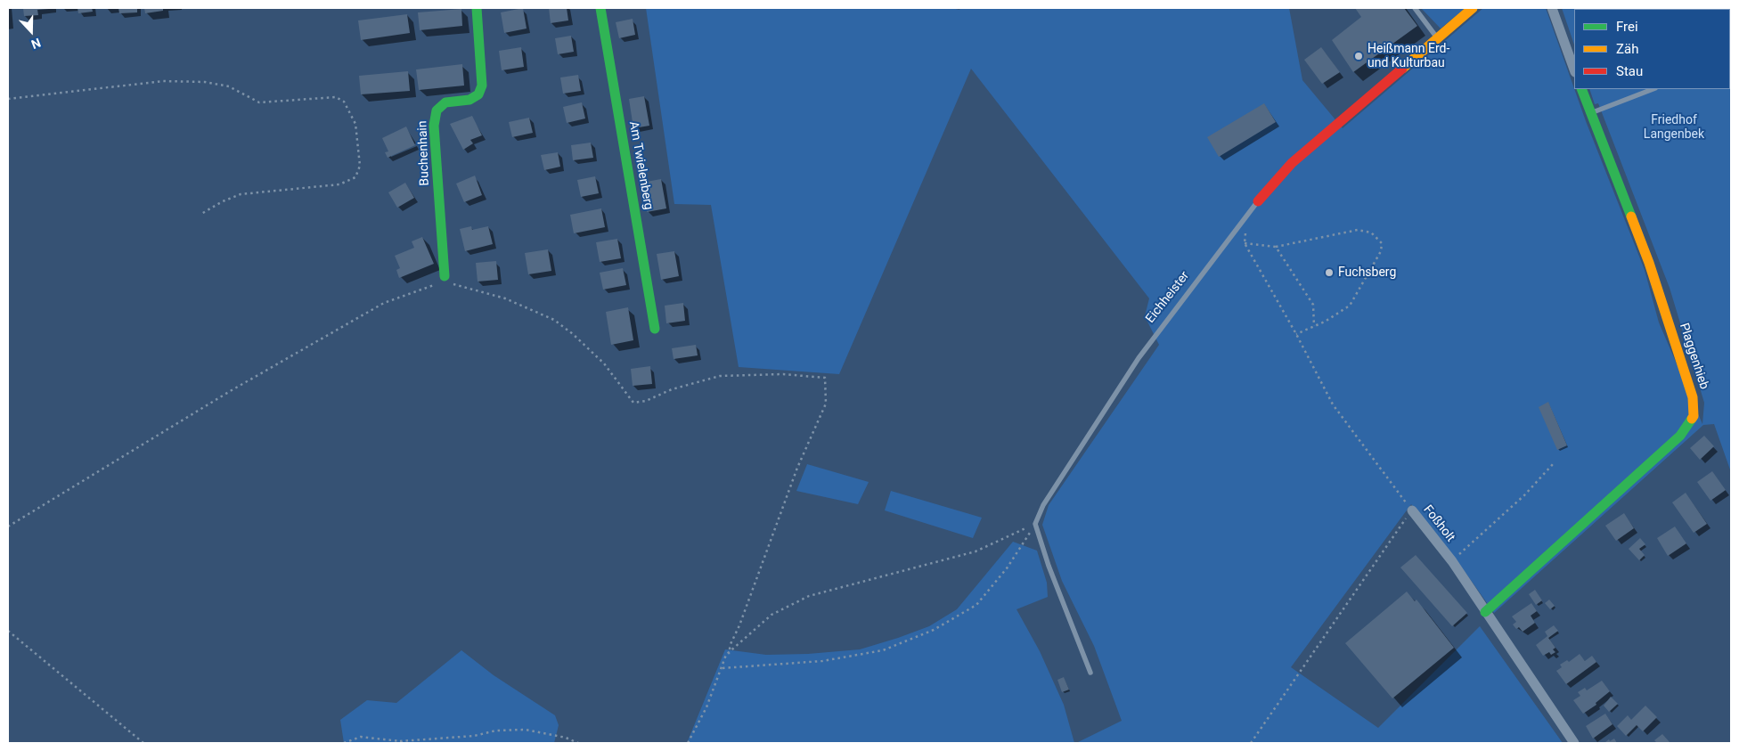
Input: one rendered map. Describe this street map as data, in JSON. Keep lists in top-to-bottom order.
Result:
{
  "streets": {
    "street": [
      "Buchenhain",
      "Am Twielenberg",
      "Eichheister",
      "Plaggenhieb",
      "Foßholt"
    ]
  },
  "crossings": [
    ["Plaggenhieb", "Foßholt"]
  ],
  "parks": ["Friedhof Langenbek"],
  "places": ["Heißmann Erd- und Kulturbau", "Fuchsberg"],
  "legend": ["Frei", "Zäh", "Stau"],
  "north": "bottom"
}
